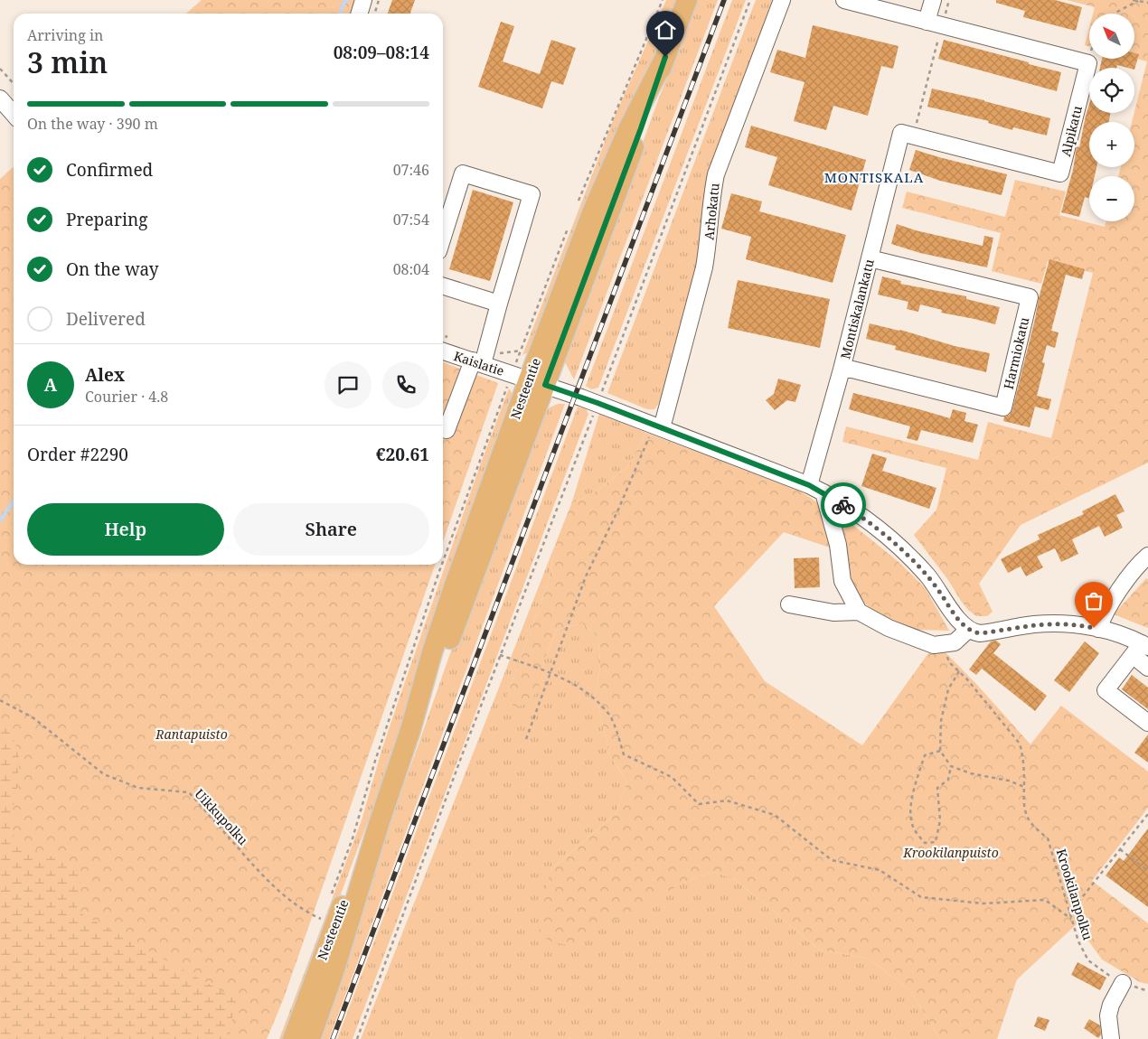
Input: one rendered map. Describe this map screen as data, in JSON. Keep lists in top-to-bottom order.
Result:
{
  "streets": {
    "main road": ["Nesteentie"],
    "street": [
      "Alpikatu",
      "Arhokatu",
      "Montiskalankatu",
      "Harmiokatu",
      "Kaislatie"
    ],
    "path": ["Uikkupolku", "Krookilanpolku"]
  },
  "crossings": [
    ["Alpikatu", "Montiskalankatu"],
    ["Arhokatu", "Kaislatie"],
    ["Montiskalankatu", "Harmiokatu"],
    ["Montiskalankatu", "Kaislatie"],
    ["Kaislatie", "Nesteentie"]
  ],
  "districts": ["MONTISKALA"],
  "parks": ["Rantapuisto", "Krookilanpuisto"],
  "north": "top left",
  "page": {
    "map_buttons": ["+", "−"],
    "heading": ["3 min", "Arriving in", "08:09–08:14"],
    "panel": [
      "Alex",
      "Courier · 4.8",
      "Order #2290",
      "€20.61"
    ],
    "bar": "On the way · 390 m",
    "list": [
      ["Confirmed", "07:46"],
      ["Preparing", "07:54"],
      ["On the way", "08:04"],
      "Delivered"
    ],
    "round": "A",
    "buttons": ["Help", "Share"]
  }
}
